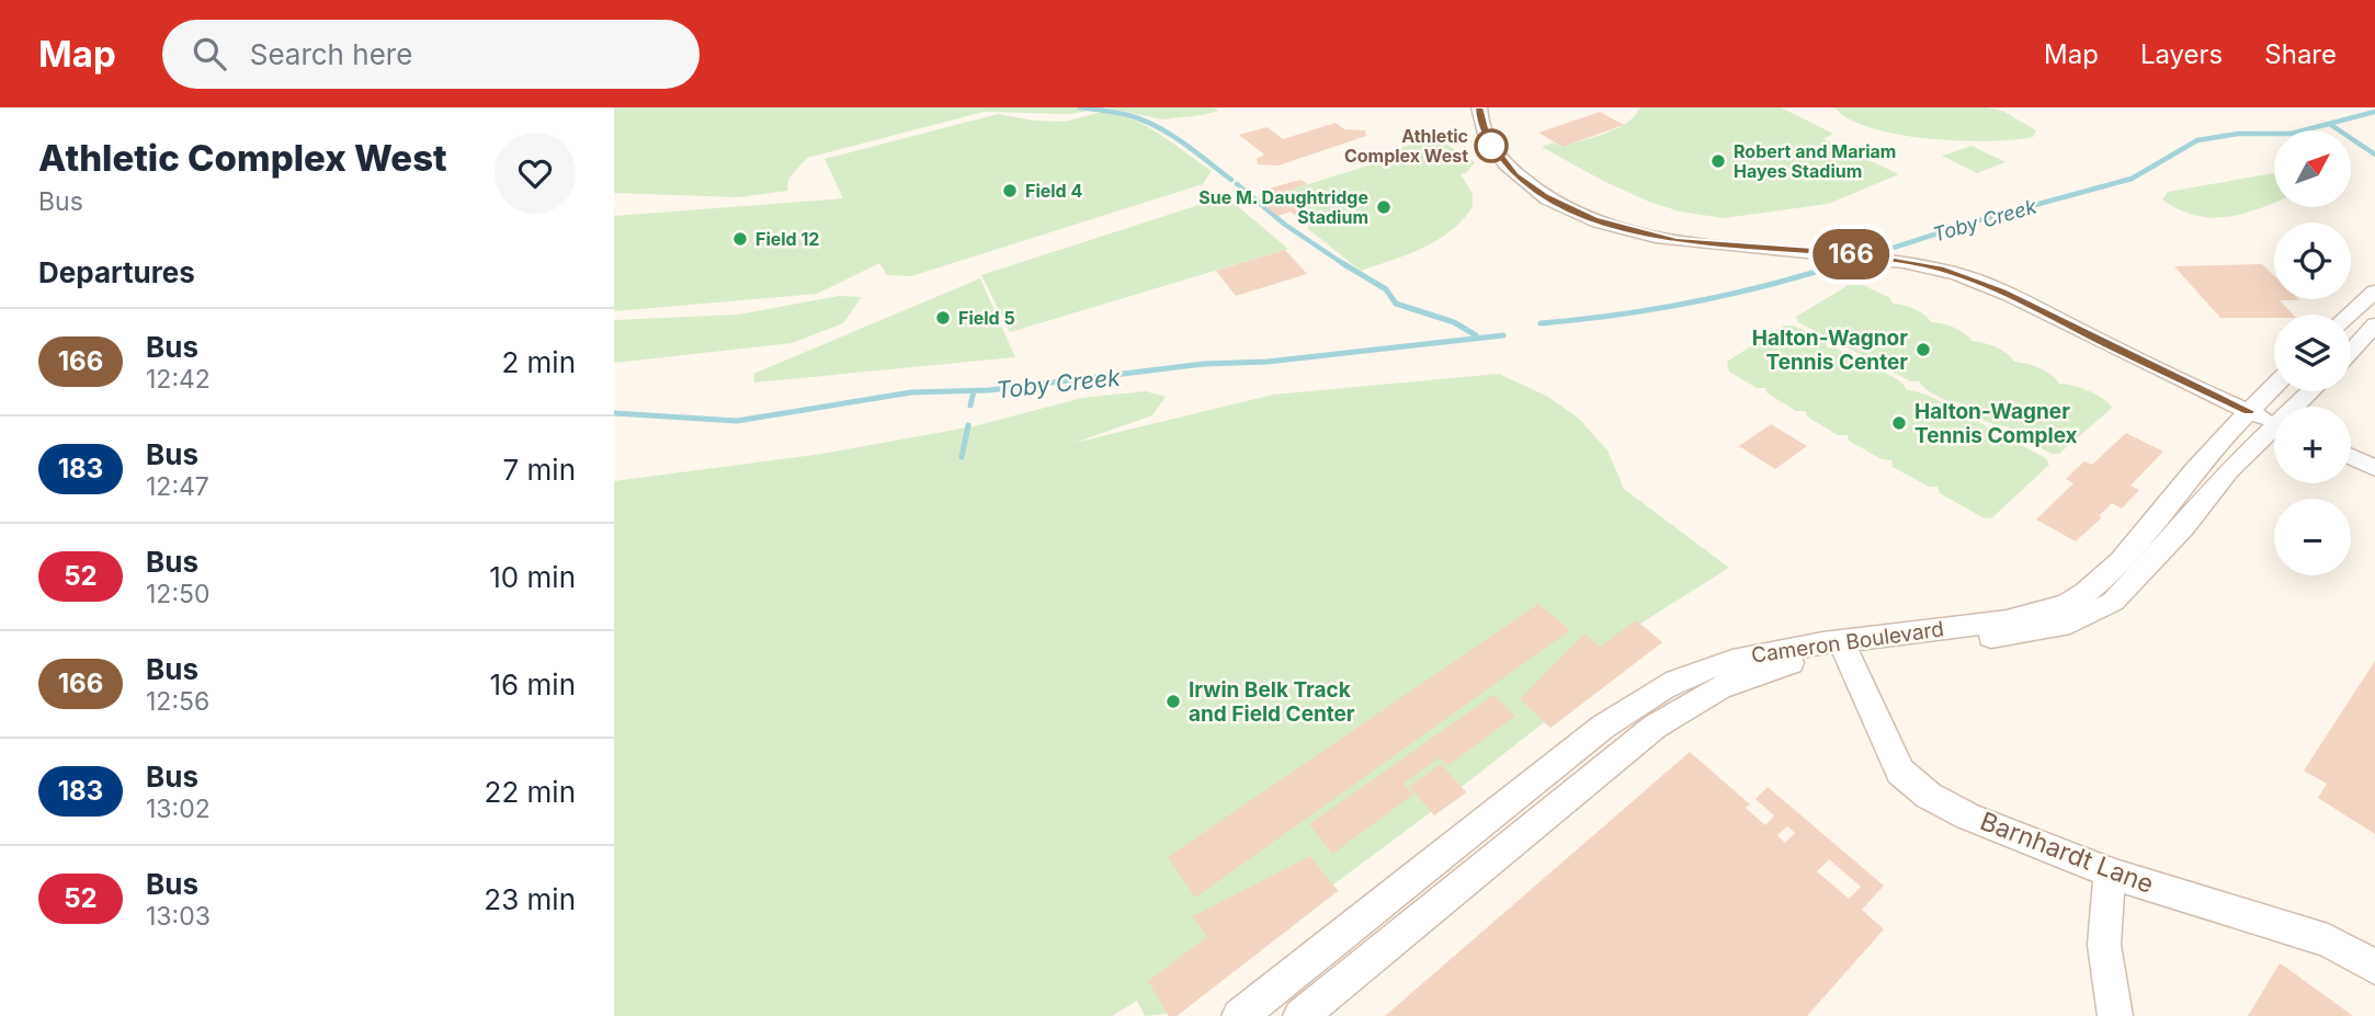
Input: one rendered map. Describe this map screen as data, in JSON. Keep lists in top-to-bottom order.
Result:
{
  "streets": {
    "street": ["Cameron Boulevard", "Barnhardt Lane"]
  },
  "crossings": [
    ["Cameron Boulevard", "Barnhardt Lane"]
  ],
  "water": ["Toby Creek"],
  "places": [
    "Athletic Complex West",
    "Robert and Mariam Hayes Stadium",
    "Field 4",
    "Sue M. Daughtridge Stadium",
    "Field 12",
    "Field 5",
    "Halton-Wagnor Tennis Center",
    "Halton-Wagner Tennis Complex",
    "Irwin Belk Track and Field Center"
  ],
  "lines": ["bus line 166"],
  "north": "top right",
  "page": {
    "header": "Map",
    "search": "Search here",
    "nav": ["Map", "Layers", "Share"],
    "heading": [
      ["Athletic Complex West", "Bus"],
      "Departures"
    ],
    "on_map": "166",
    "map_buttons": ["+", "−"],
    "list": [
      {
        "mark": "166",
        "name": "Bus",
        "note": "12:42",
        "value": "2 min"
      },
      {
        "mark": "183",
        "name": "Bus",
        "note": "12:47",
        "value": "7 min"
      },
      {
        "mark": "52",
        "name": "Bus",
        "note": "12:50",
        "value": "10 min"
      },
      {
        "mark": "166",
        "name": "Bus",
        "note": "12:56",
        "value": "16 min"
      },
      {
        "mark": "183",
        "name": "Bus",
        "note": "13:02",
        "value": "22 min"
      },
      {
        "mark": "52",
        "name": "Bus",
        "note": "13:03",
        "value": "23 min"
      }
    ]
  }
}
